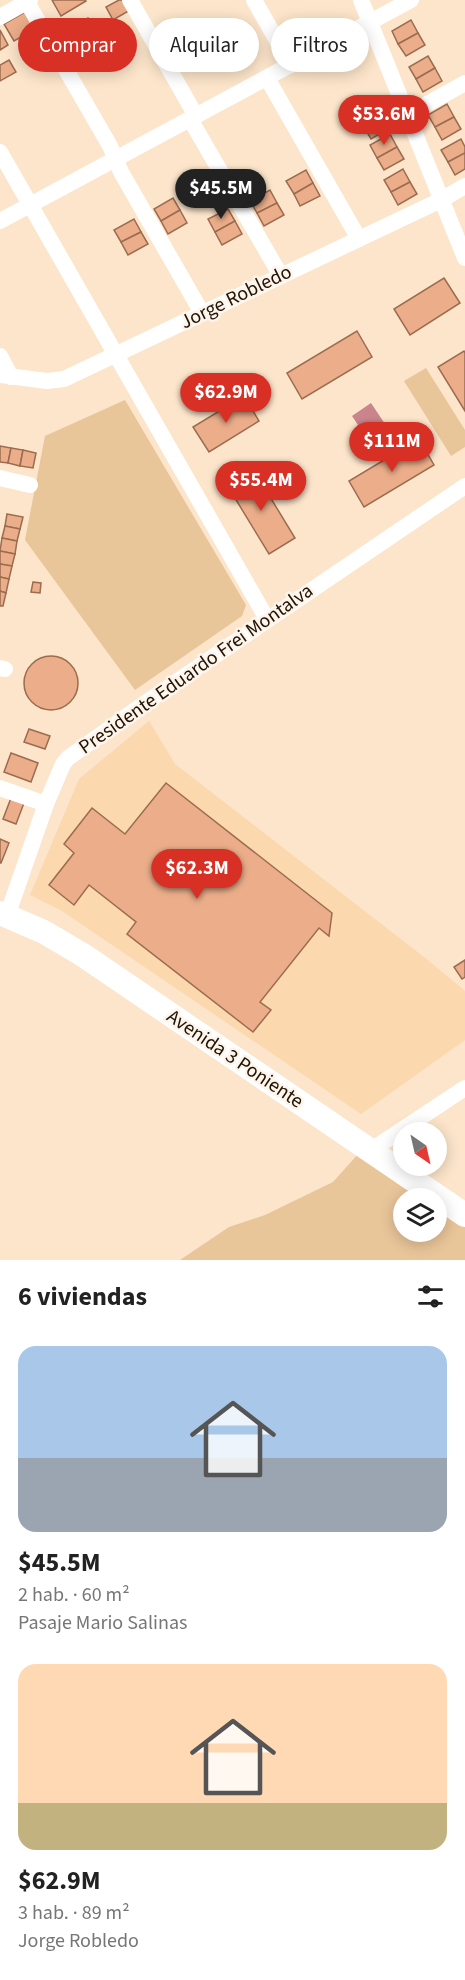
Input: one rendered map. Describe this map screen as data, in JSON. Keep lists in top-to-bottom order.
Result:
{
  "streets": {
    "main road": ["Avenida 3 Poniente"],
    "street": ["Jorge Robledo", "Presidente Eduardo Frei Montalva"]
  },
  "crossings": [
    ["Presidente Eduardo Frei Montalva", "Avenida 3 Poniente"]
  ],
  "north": "bottom right",
  "page": {
    "chip": ["Comprar", "Alquilar", "Filtros"],
    "price": [
      "$53.6M",
      "$45.5M",
      "$62.9M",
      "$111M",
      "$55.4M",
      "$62.3M"
    ],
    "heading": "6 viviendas",
    "list": [
      {
        "name": "$45.5M",
        "note": "2 hab. · 60 m² · Pasaje Mario Salinas"
      },
      {
        "name": "$62.9M",
        "note": "3 hab. · 89 m² · Jorge Robledo"
      }
    ]
  }
}
